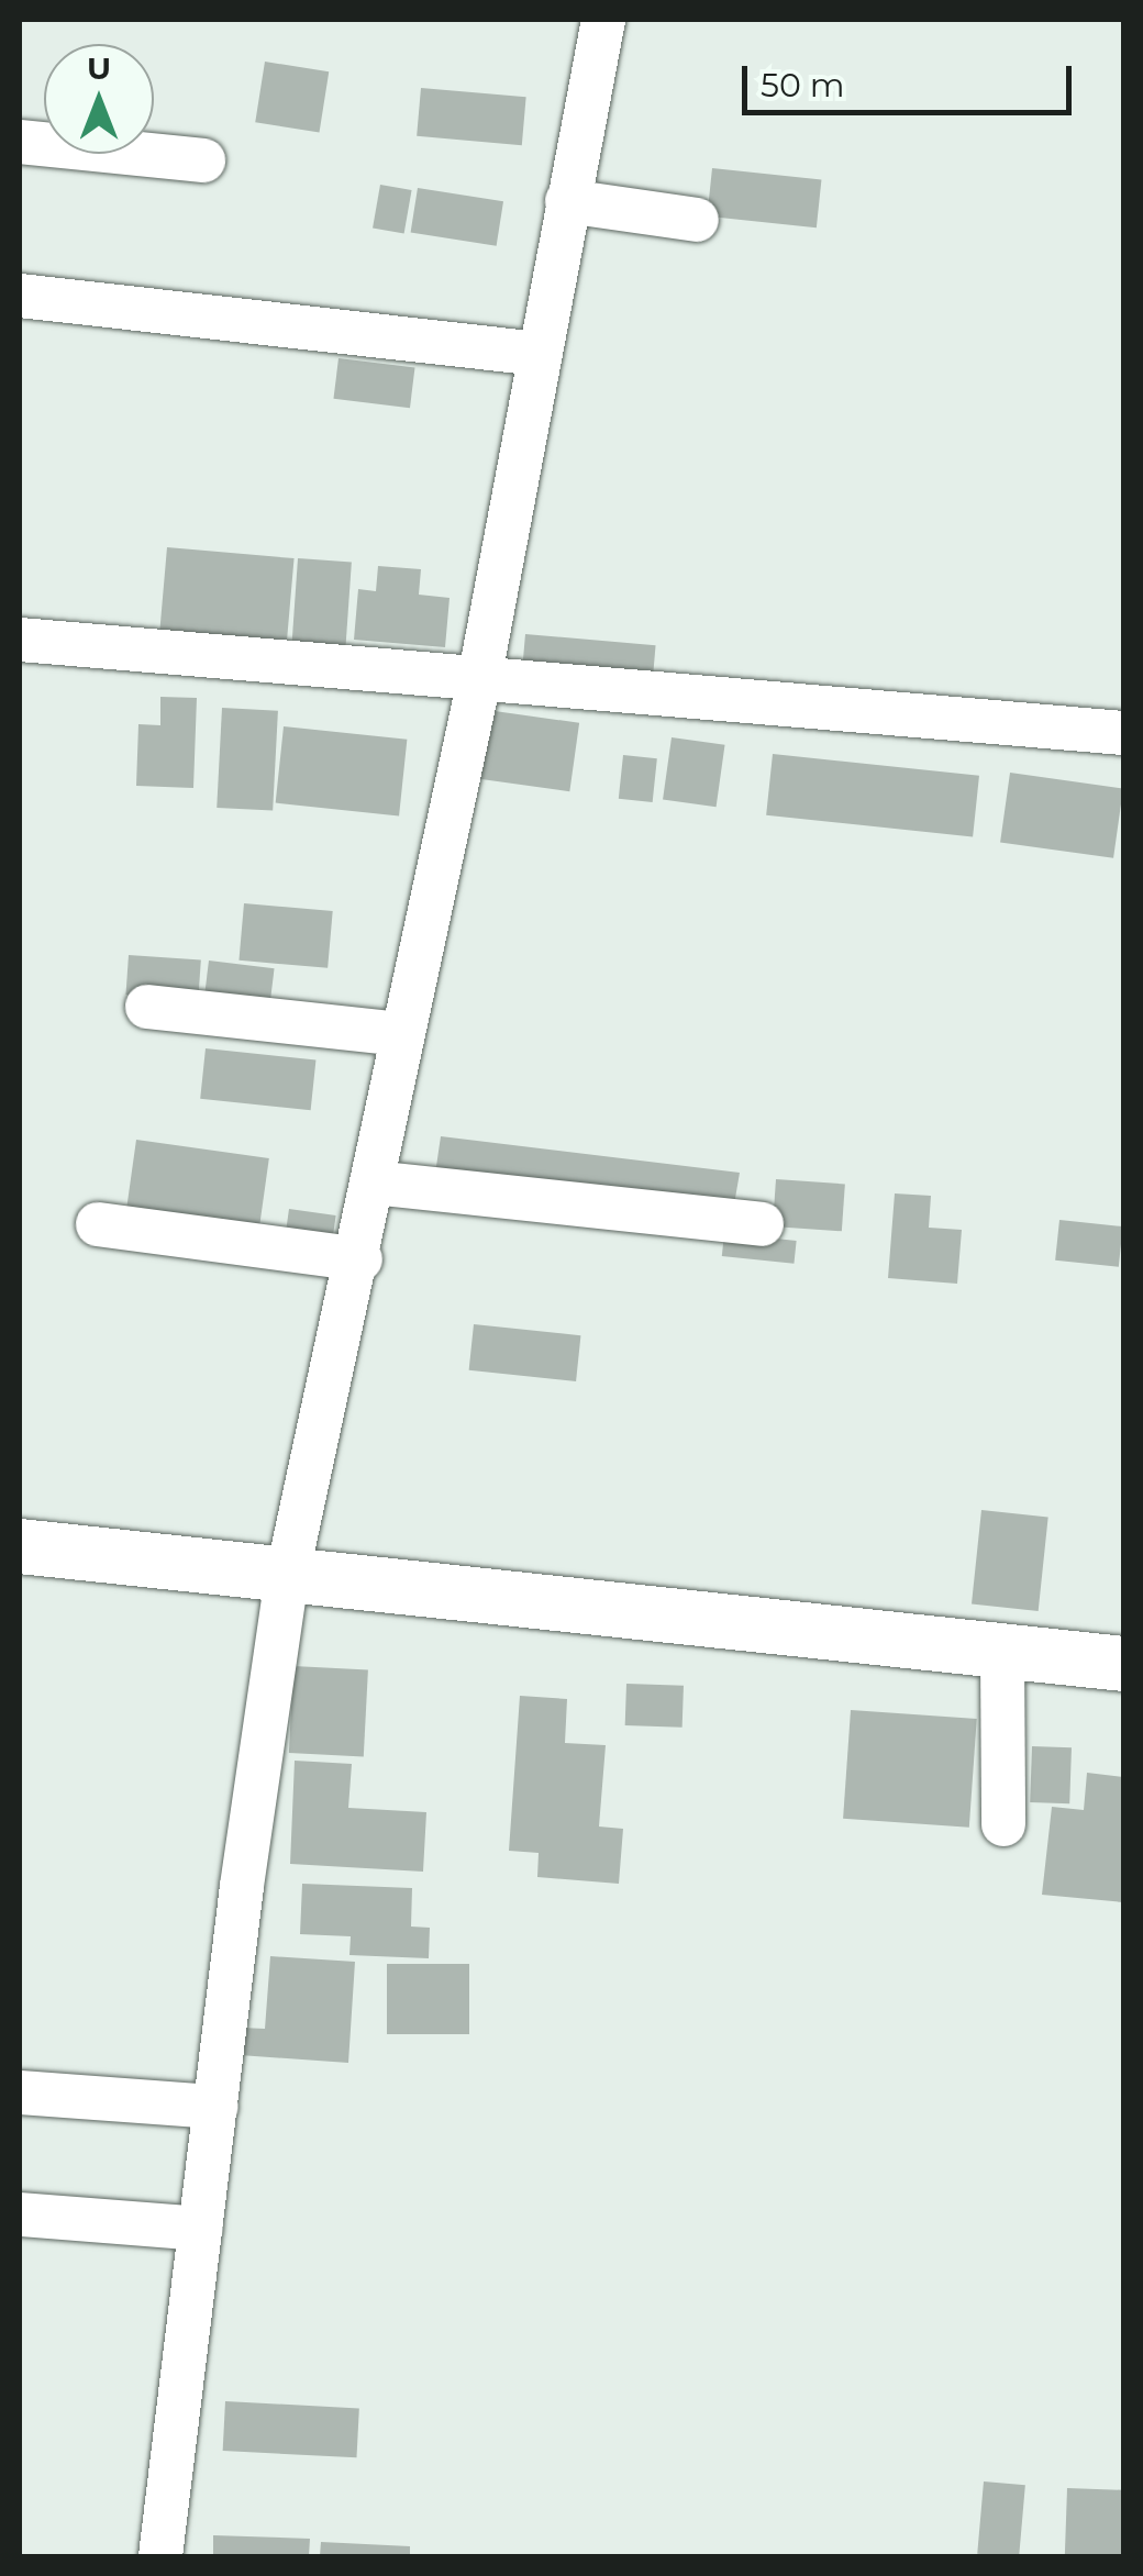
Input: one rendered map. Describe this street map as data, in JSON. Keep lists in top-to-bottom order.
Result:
{
  "scale_bar": "50 m",
  "north": "top"
}
